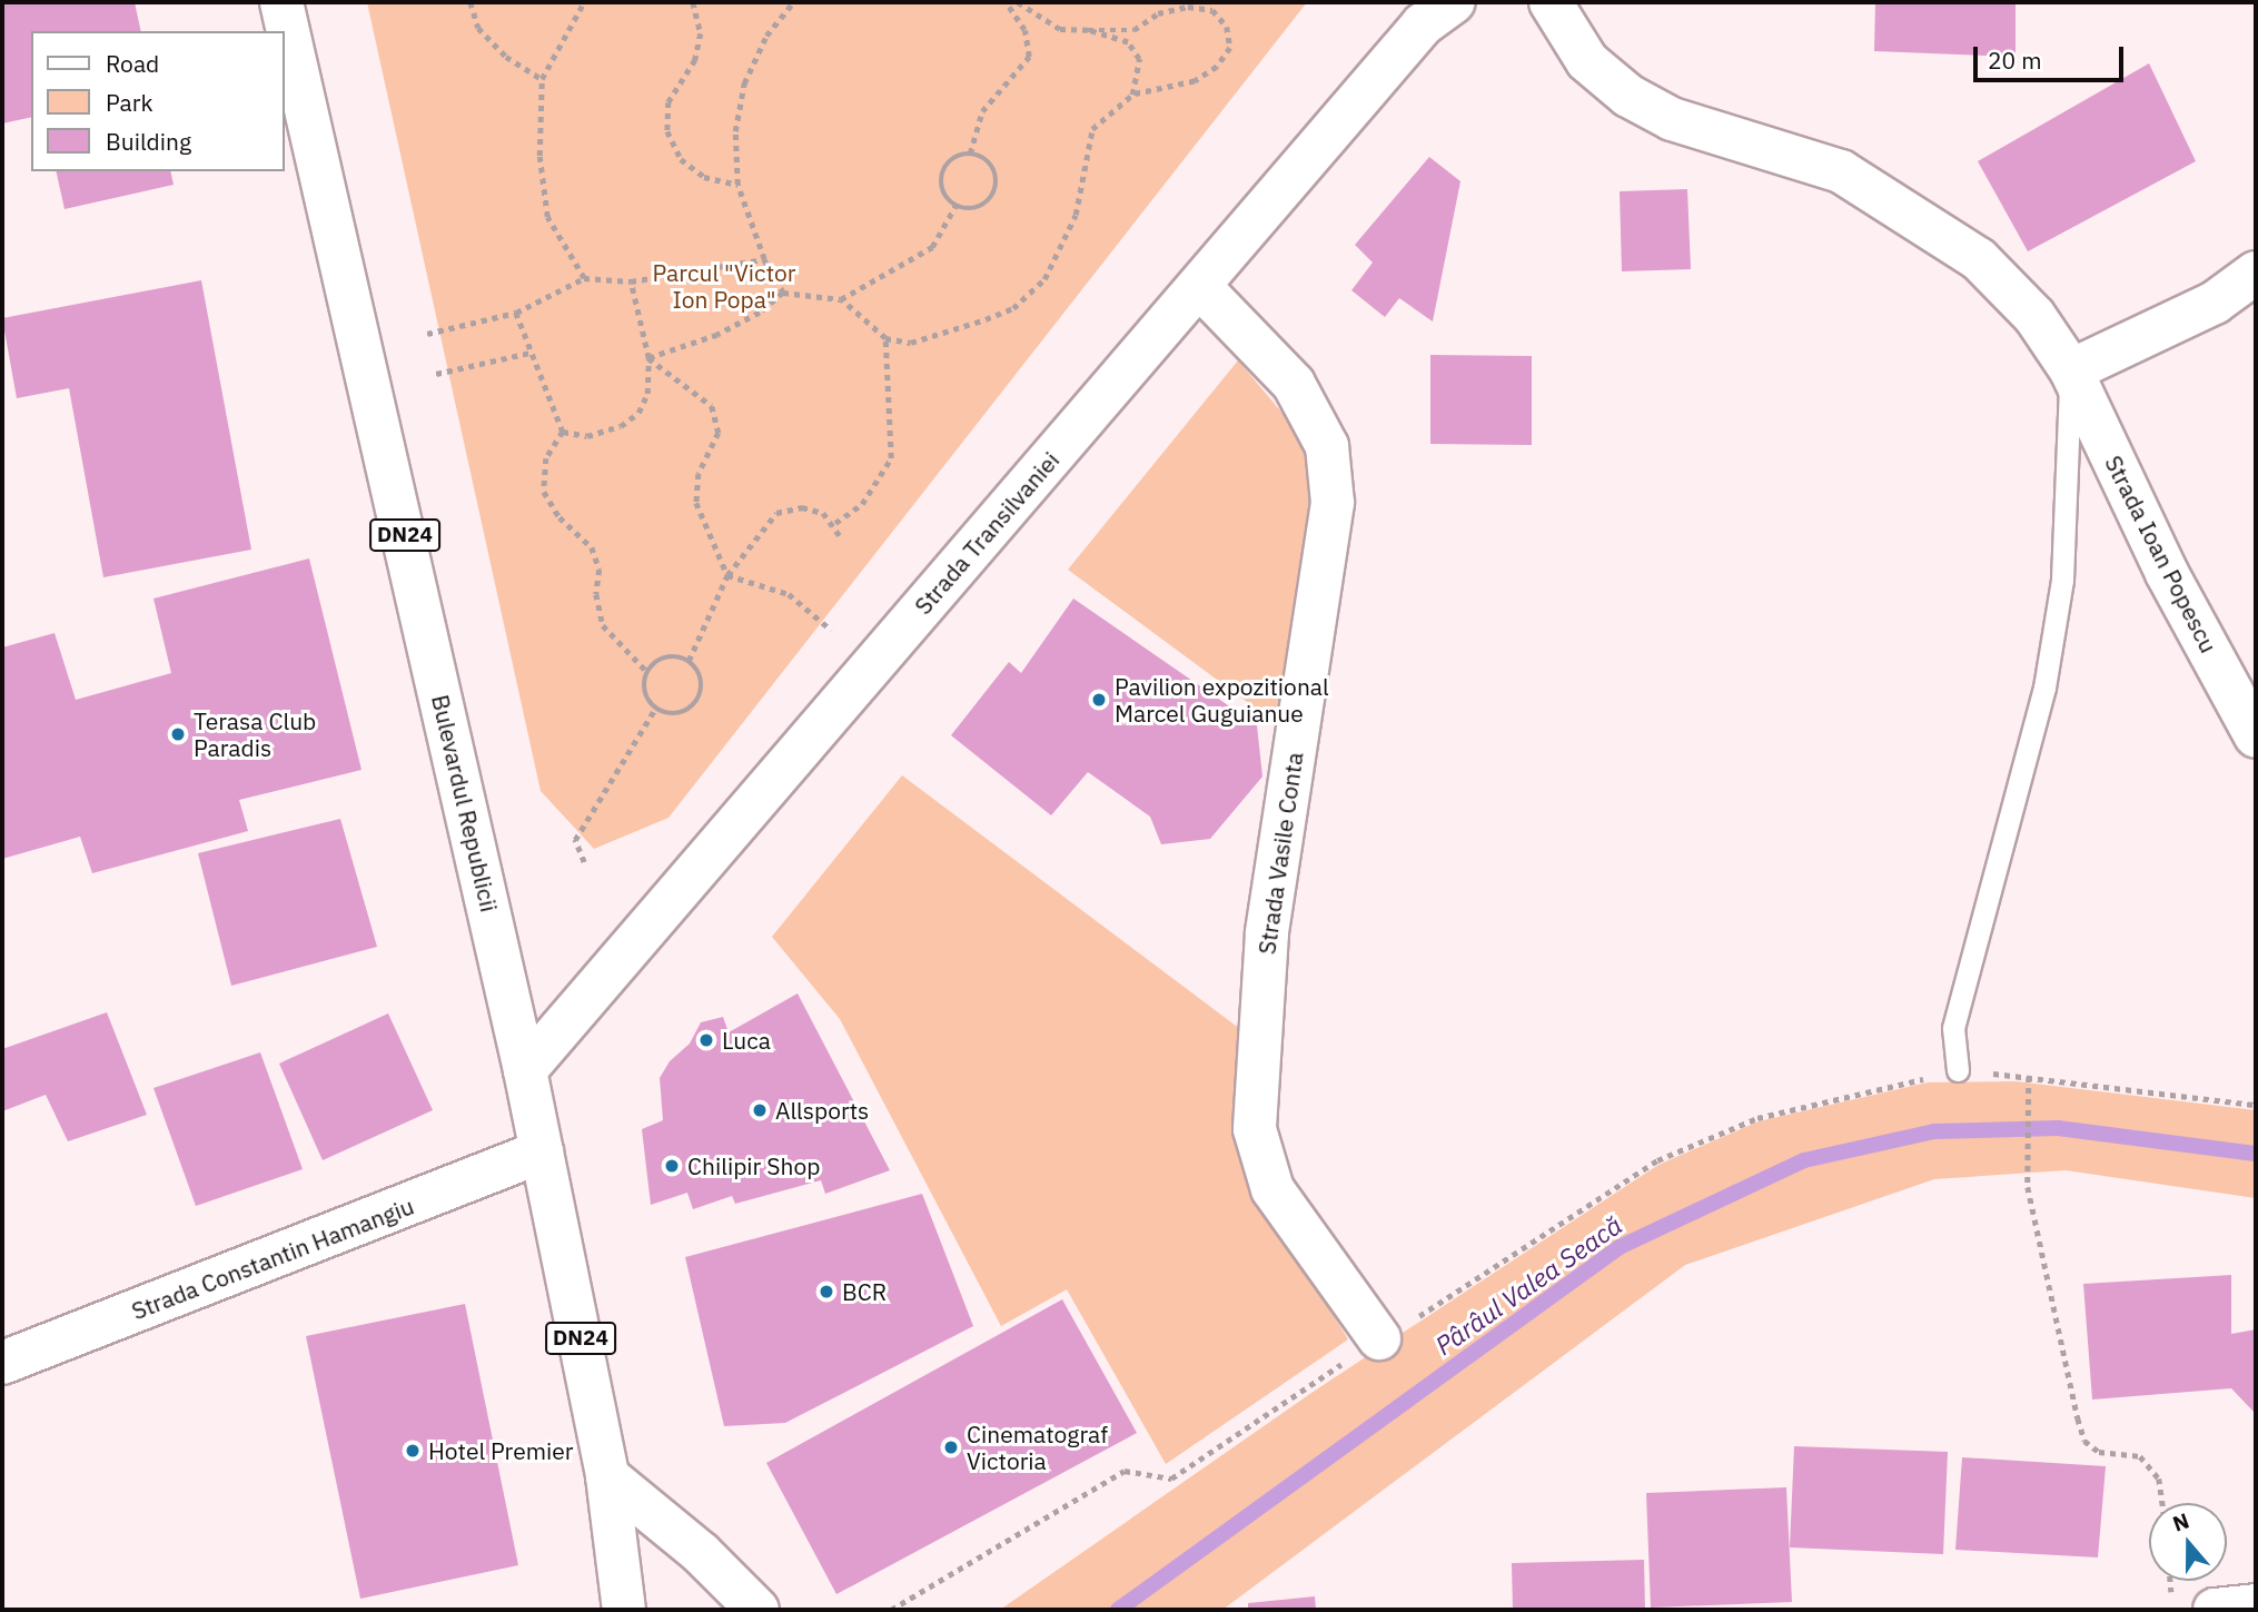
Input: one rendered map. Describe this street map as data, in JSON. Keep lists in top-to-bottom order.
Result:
{
  "streets": {
    "street": [
      "Strada Transilvaniei",
      "DN24",
      "Strada Ioan Popescu",
      "Bulevardul Republicii",
      "Strada Vasile Conta",
      "Strada Constantin Hamangiu"
    ]
  },
  "crossings": [
    ["Strada Transilvaniei", "Bulevardul Republicii"],
    ["Strada Transilvaniei", "Strada Vasile Conta"],
    ["Bulevardul Republicii", "Strada Constantin Hamangiu"]
  ],
  "water": ["Pârâul Valea Seacă"],
  "parks": ["Parcul \"Victor Ion Popa\""],
  "places": [
    "Pavilion expozitional Marcel Guguianue",
    "Terasa Club Paradis",
    "Luca",
    "Allsports",
    "Chilipir Shop",
    "BCR",
    "Cinematograf Victoria",
    "Hotel Premier"
  ],
  "legend": ["Road", "Park", "Building"],
  "scale_bar": "20 m",
  "north": "top"
}
